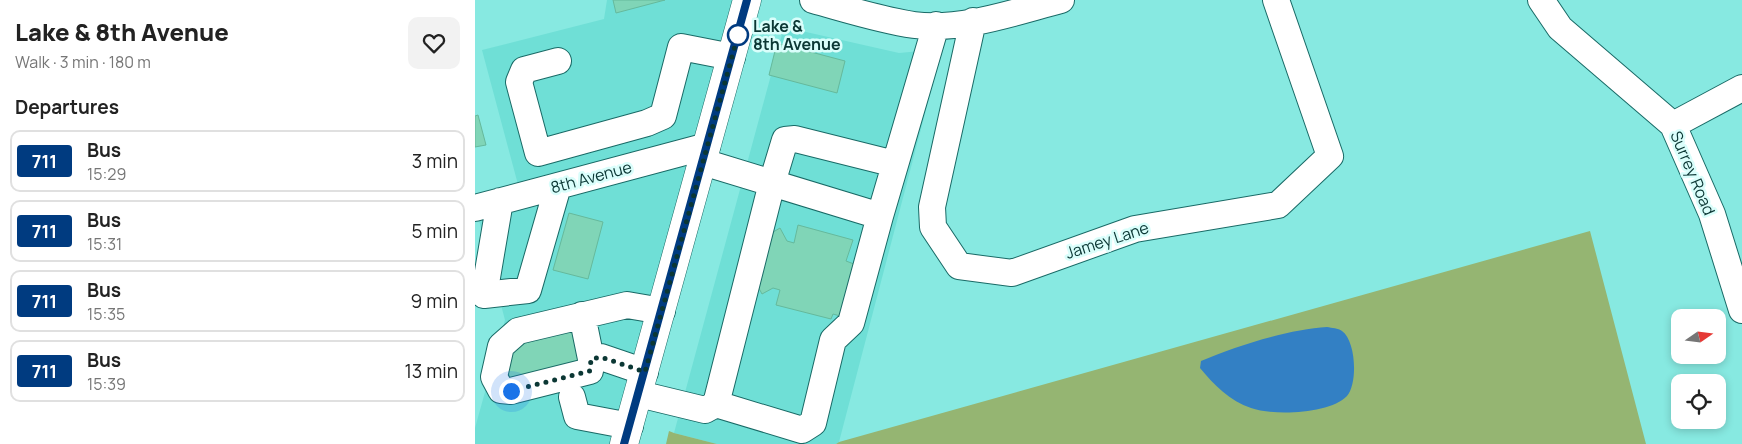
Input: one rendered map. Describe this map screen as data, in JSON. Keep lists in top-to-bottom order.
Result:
{
  "streets": {
    "street": ["Surrey Road", "8th Avenue", "Jamey Lane"]
  },
  "places": ["Lake & 8th Avenue"],
  "lines": ["bus line 711"],
  "north": "right",
  "page": {
    "heading": [
      ["Lake & 8th Avenue", "Walk · 3 min · 180 m"],
      "Departures"
    ],
    "list": [
      {
        "mark": "711",
        "name": "Bus",
        "note": "15:29",
        "value": "3 min"
      },
      {
        "mark": "711",
        "name": "Bus",
        "note": "15:31",
        "value": "5 min"
      },
      {
        "mark": "711",
        "name": "Bus",
        "note": "15:35",
        "value": "9 min"
      },
      {
        "mark": "711",
        "name": "Bus",
        "note": "15:39",
        "value": "13 min"
      }
    ]
  }
}
